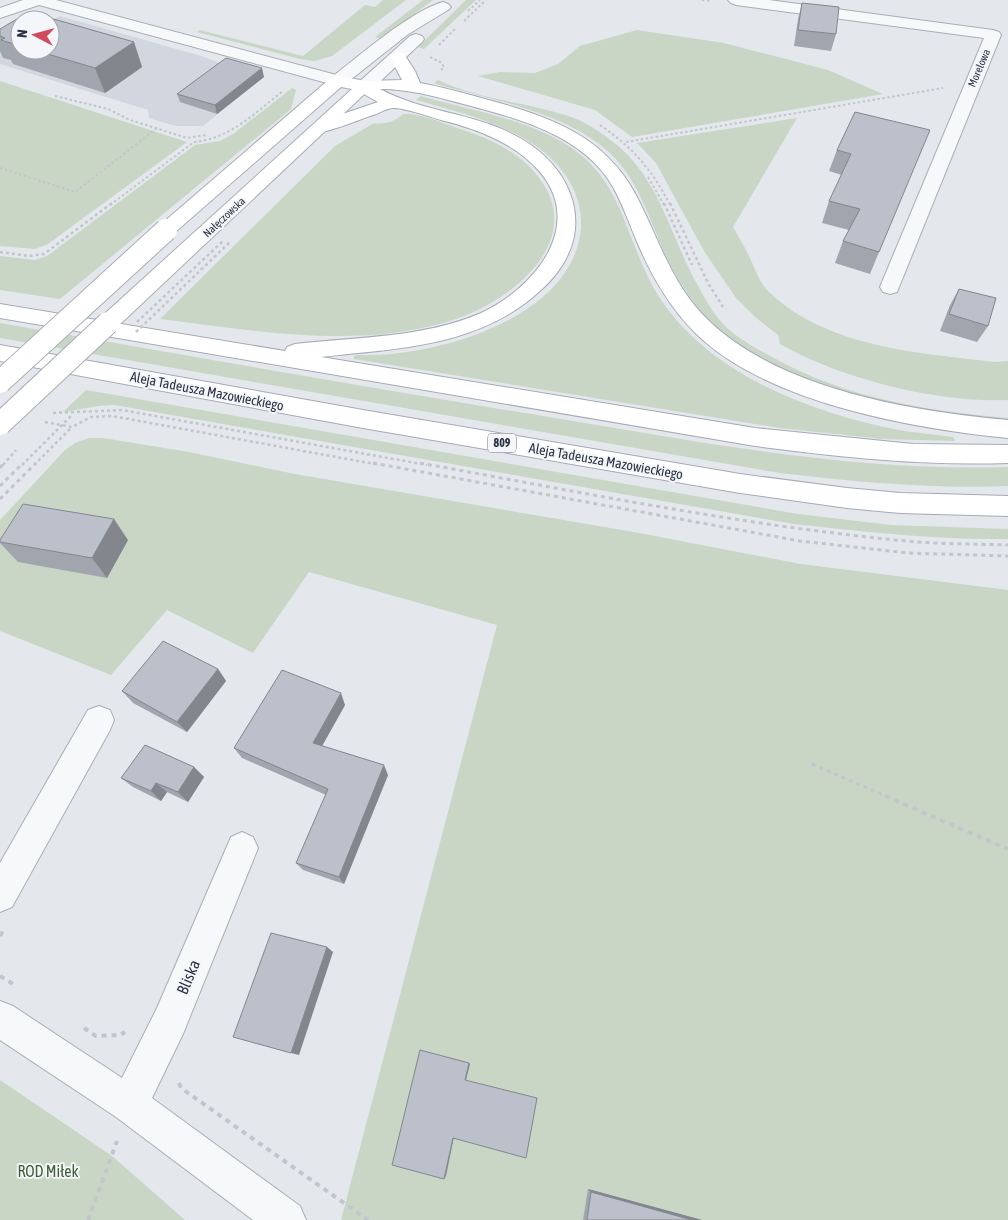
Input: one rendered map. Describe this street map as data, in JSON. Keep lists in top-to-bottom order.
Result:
{
  "streets": {
    "main road": ["Nałęczowska", "Aleja Tadeusza Mazowieckiego", "809"],
    "street": ["Morelowa", "Bliska"]
  },
  "parks": ["ROD Miłek"],
  "north": "left"
}
